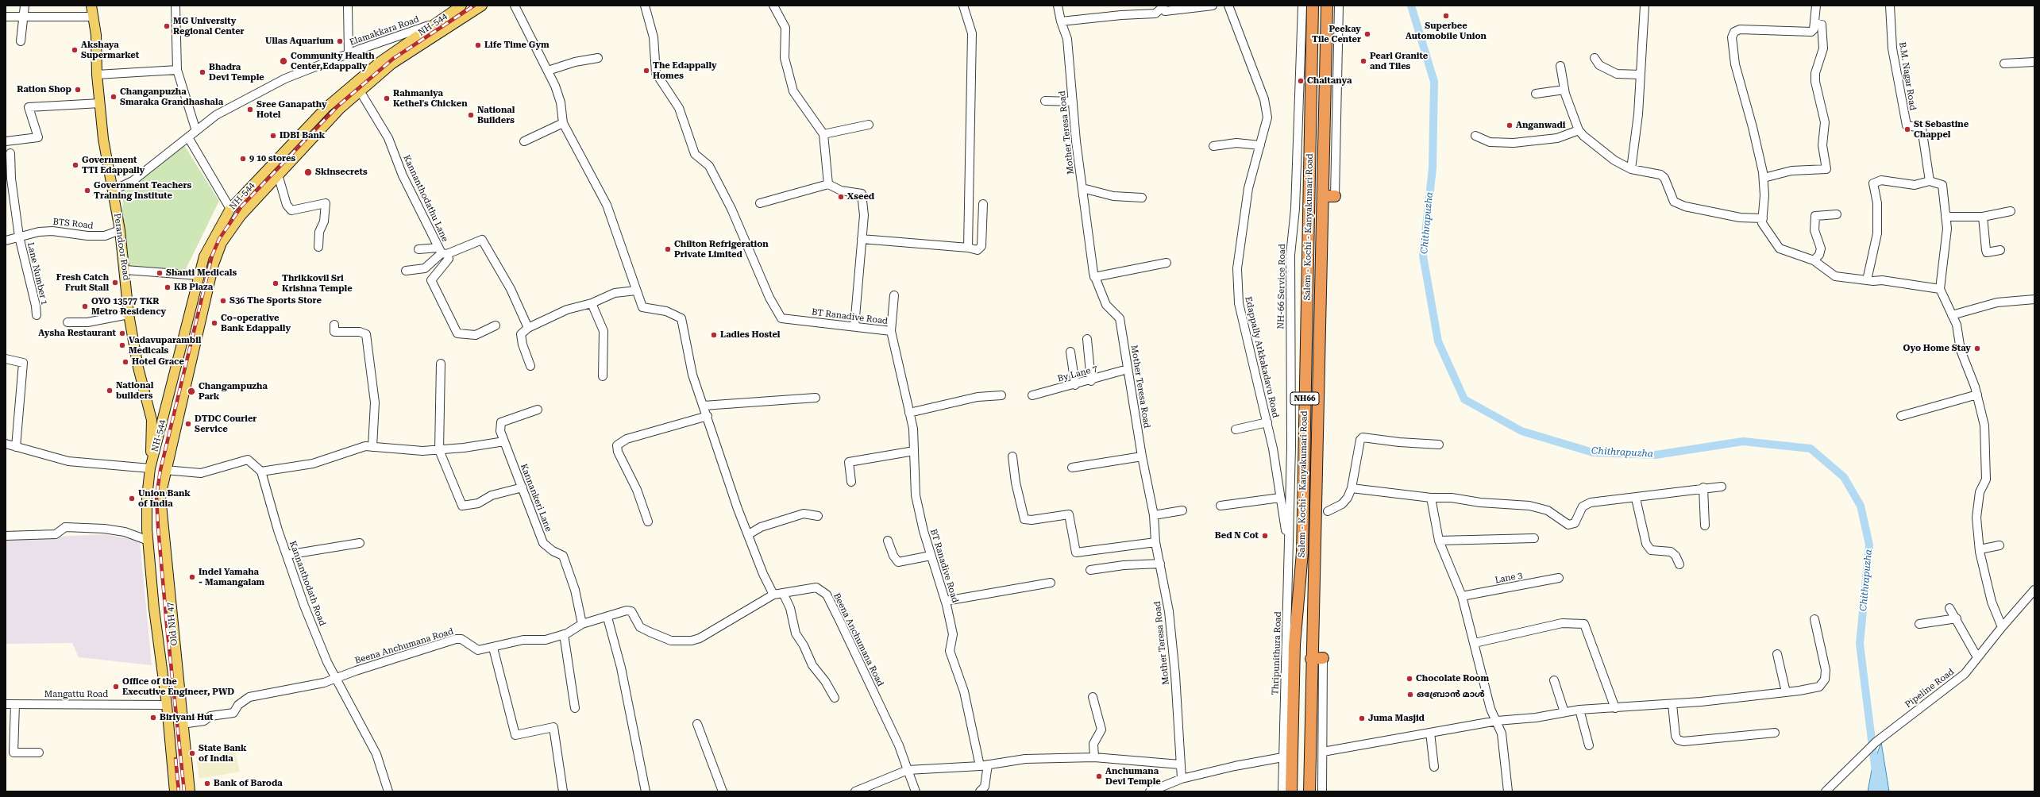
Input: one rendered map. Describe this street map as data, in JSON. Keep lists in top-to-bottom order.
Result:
{
  "streets": {
    "highway": ["Salem - Kochi - Kanyakumari Road", "NH66"],
    "main road": ["NH-544", "Perandoor Road", "Old NH 47"],
    "street": [
      "Elamakkara Road",
      "B.M. Nagar Road",
      "Mother Teresa Road",
      "Kannanthodathu Lane",
      "BTS Road",
      "Lane Number 1",
      "NH-66 Service Road",
      "BT Ranadive Road",
      "Edappally Arkkakadavu Road",
      "By Lane 7",
      "Kannankeri Lane",
      "Lane 3",
      "Kannanthodath Road",
      "Beena Anchumana Road",
      "Thripunithura Road",
      "Pipeline Road",
      "Mangattu Road"
    ]
  },
  "crossings": [
    ["NH-544", "Elamakkara Road"],
    ["NH-544", "Kannanthodathu Lane"],
    ["NH-544", "Perandoor Road"],
    ["NH-544", "Old NH 47"],
    ["Elamakkara Road", "Perandoor Road"],
    ["Mother Teresa Road", "By Lane 7"],
    ["BTS Road", "Perandoor Road"],
    ["BTS Road", "Lane Number 1"],
    ["Salem - Kochi - Kanyakumari Road", "Thripunithura Road"],
    ["Perandoor Road", "Old NH 47"],
    ["NH-66 Service Road", "Edappally Arkkakadavu Road"],
    ["NH-66 Service Road", "Thripunithura Road"],
    ["Edappally Arkkakadavu Road", "Thripunithura Road"],
    ["Kannankeri Lane", "Beena Anchumana Road"],
    ["Kannanthodath Road", "Beena Anchumana Road"],
    ["Old NH 47", "Beena Anchumana Road"],
    ["Old NH 47", "Mangattu Road"]
  ],
  "water": ["Chithrapuzha"],
  "places": [
    "Superbee Automobile Union",
    "MG University Regional Center",
    "Peekay Tile Center",
    "Ullas Aquarium",
    "Life Time Gym",
    "Akshaya Supermarket",
    "Community Health Center,Edappally",
    "Pearl Granite and Tiles",
    "The Edappally Homes",
    "Bhadra Devi Temple",
    "Chaitanya",
    "Ration Shop",
    "Changanpuzha Smaraka Grandhashala",
    "Rahmaniya Kethel's Chicken",
    "Sree Ganapathy Hotel",
    "National Builders",
    "Anganwadi",
    "St Sebastine Chappel",
    "IDBI Bank",
    "9 10 stores",
    "Government TTI Edappally",
    "Skinsecrets",
    "Government Teachers Training Institute",
    "Xseed",
    "Chilton Refrigeration Private Limited",
    "Shanti Medicals",
    "Fresh Catch Fruit Stall",
    "Thrikkovil Sri Krishna Temple",
    "KB Plaza",
    "S36 The Sports Store",
    "OYO 13577 TKR Metro Residency",
    "Co-operative Bank Edappally",
    "Aysha Restaurant",
    "Ladies Hostel",
    "Vadavuparambil Medicals",
    "Oyo Home Stay",
    "Hotel Grace",
    "National builders",
    "Changampuzha Park",
    "DTDC Courier Service",
    "Union Bank of India",
    "Bed N Cot",
    "Indel Yamaha - Mamangalam",
    "Chocolate Room",
    "Office of the Executive Engineer, PWD",
    "ഒബ്രോൻ മാൾ",
    "Biriyani Hut",
    "Juma Masjid",
    "State Bank of India",
    "Anchumana Devi Temple",
    "Bank of Baroda"
  ]
}
